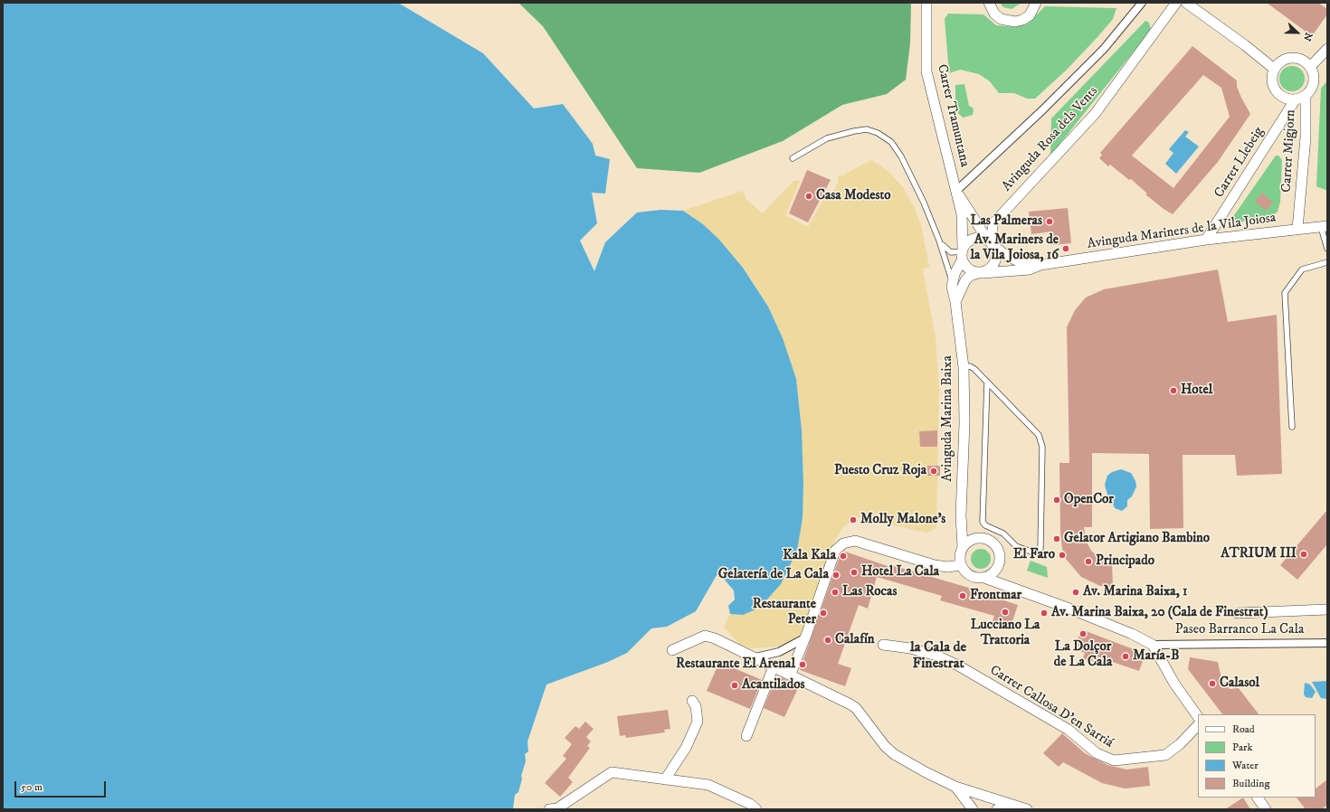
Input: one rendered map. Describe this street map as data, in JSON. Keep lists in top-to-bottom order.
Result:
{
  "streets": {
    "street": [
      "Carrer Tramuntana",
      "Avinguda Rosa dels Vents",
      "Carrer Migjorn",
      "Carrer Llebeig",
      "Avinguda Mariners de la Vila Joiosa",
      "Avinguda Marina Baixa",
      "Paseo Barranco La Cala",
      "Carrer Callosa D'en Sarriá"
    ]
  },
  "crossings": [
    ["Carrer Tramuntana", "Avinguda Rosa dels Vents"],
    ["Carrer Tramuntana", "Avinguda Mariners de la Vila Joiosa"],
    ["Avinguda Rosa dels Vents", "Avinguda Mariners de la Vila Joiosa"],
    ["Carrer Migjorn", "Carrer Llebeig"],
    ["Carrer Migjorn", "Avinguda Mariners de la Vila Joiosa"],
    ["Carrer Llebeig", "Avinguda Mariners de la Vila Joiosa"]
  ],
  "districts": ["la Cala de Finestrat"],
  "places": [
    "Casa Modesto",
    "Las Palmeras",
    "Av. Mariners de la Vila Joiosa, 16",
    "Hotel",
    "Puesto Cruz Roja",
    "OpenCor",
    "Molly Malone's",
    "Gelator Artigiano Bambino",
    "ATRIUM III",
    "El Faro",
    "Kala Kala",
    "Principado",
    "Hotel La Cala",
    "Gelatería de La Cala",
    "Las Rocas",
    "Av. Marina Baixa, 1",
    "Frontmar",
    "Lucciano La Trattoria",
    "Restaurante Peter",
    "Av. Marina Baixa, 20 (Cala de Finestrat)",
    "La Dolçor de La Cala",
    "Calafín",
    "María-B",
    "Restaurante El Arenal",
    "Calasol",
    "Acantilados"
  ],
  "legend": [
    "Road",
    "Park",
    "Water",
    "Building"
  ],
  "scale_bar": "50 m",
  "north": "right"
}
